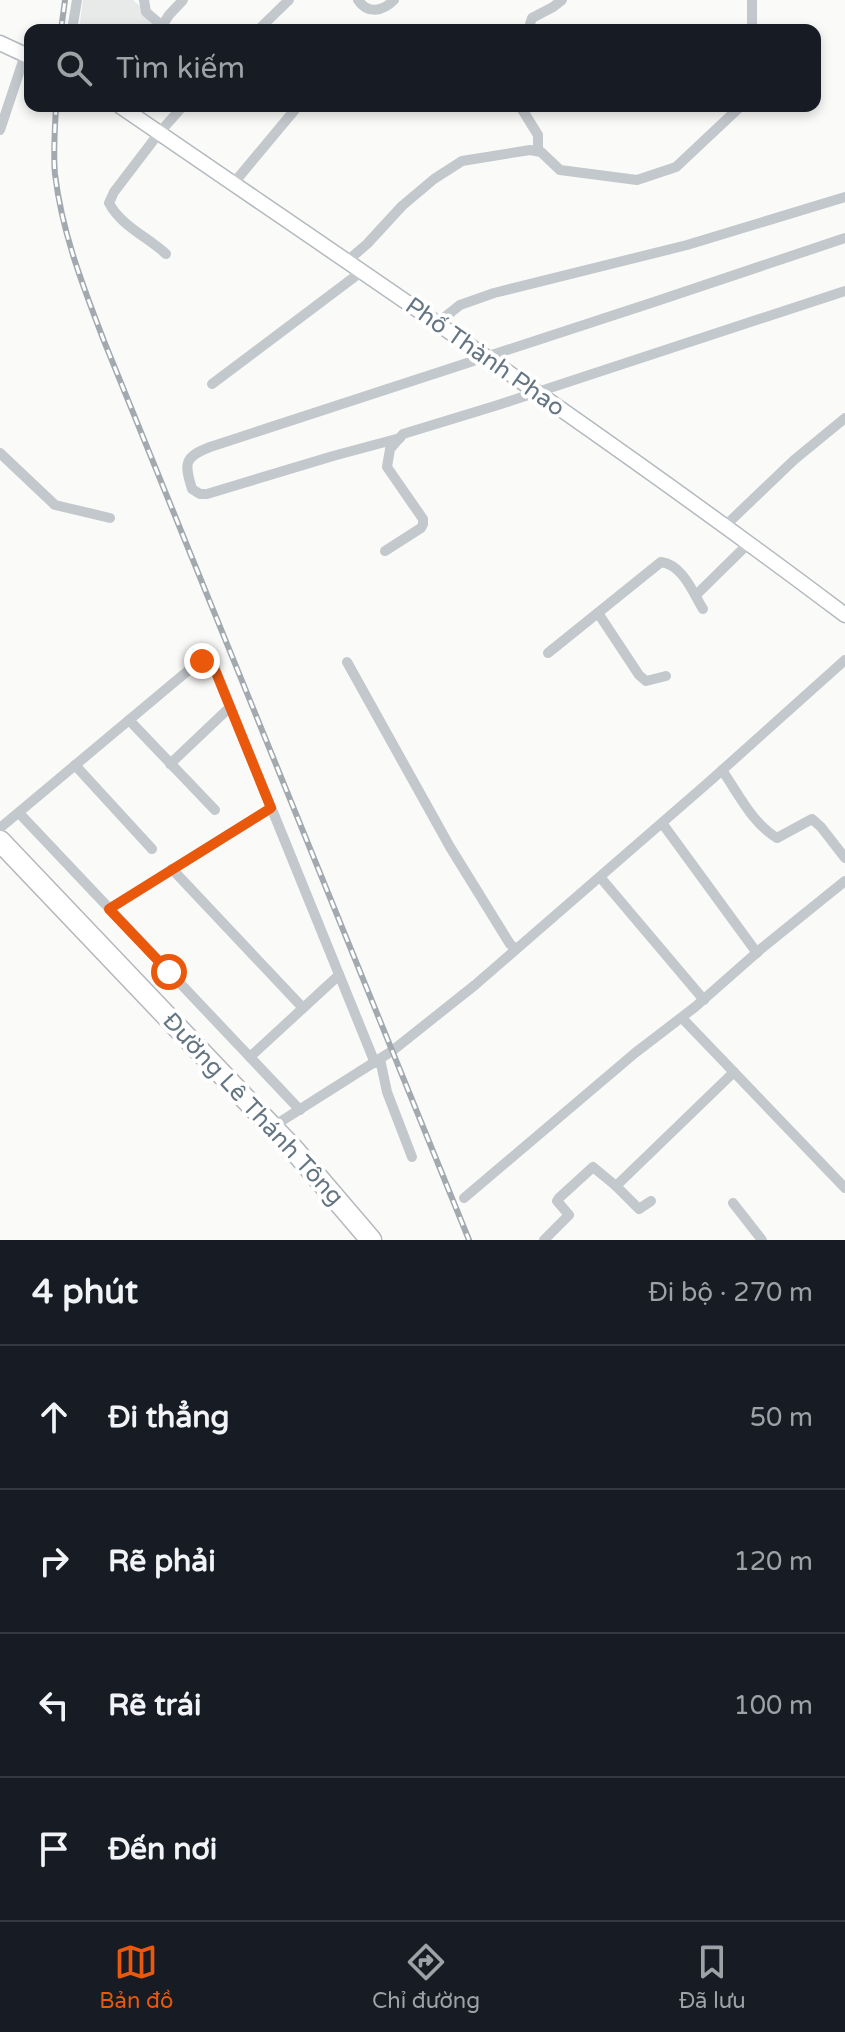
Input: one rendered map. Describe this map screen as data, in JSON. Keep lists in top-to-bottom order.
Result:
{
  "streets": {
    "highway": ["Đường Lê Thánh Tông"],
    "street": ["Phố Thành Phao"]
  },
  "page": {
    "search": "Tìm kiếm",
    "heading": ["4 phút", "Đi bộ · 270 m"],
    "list": [
      ["Đi thẳng", "50 m"],
      ["Rẽ phải", "120 m"],
      ["Rẽ trái", "100 m"],
      "Đến nơi"
    ],
    "nav": ["Bản đồ", "Chỉ đường", "Đã lưu"]
  }
}
